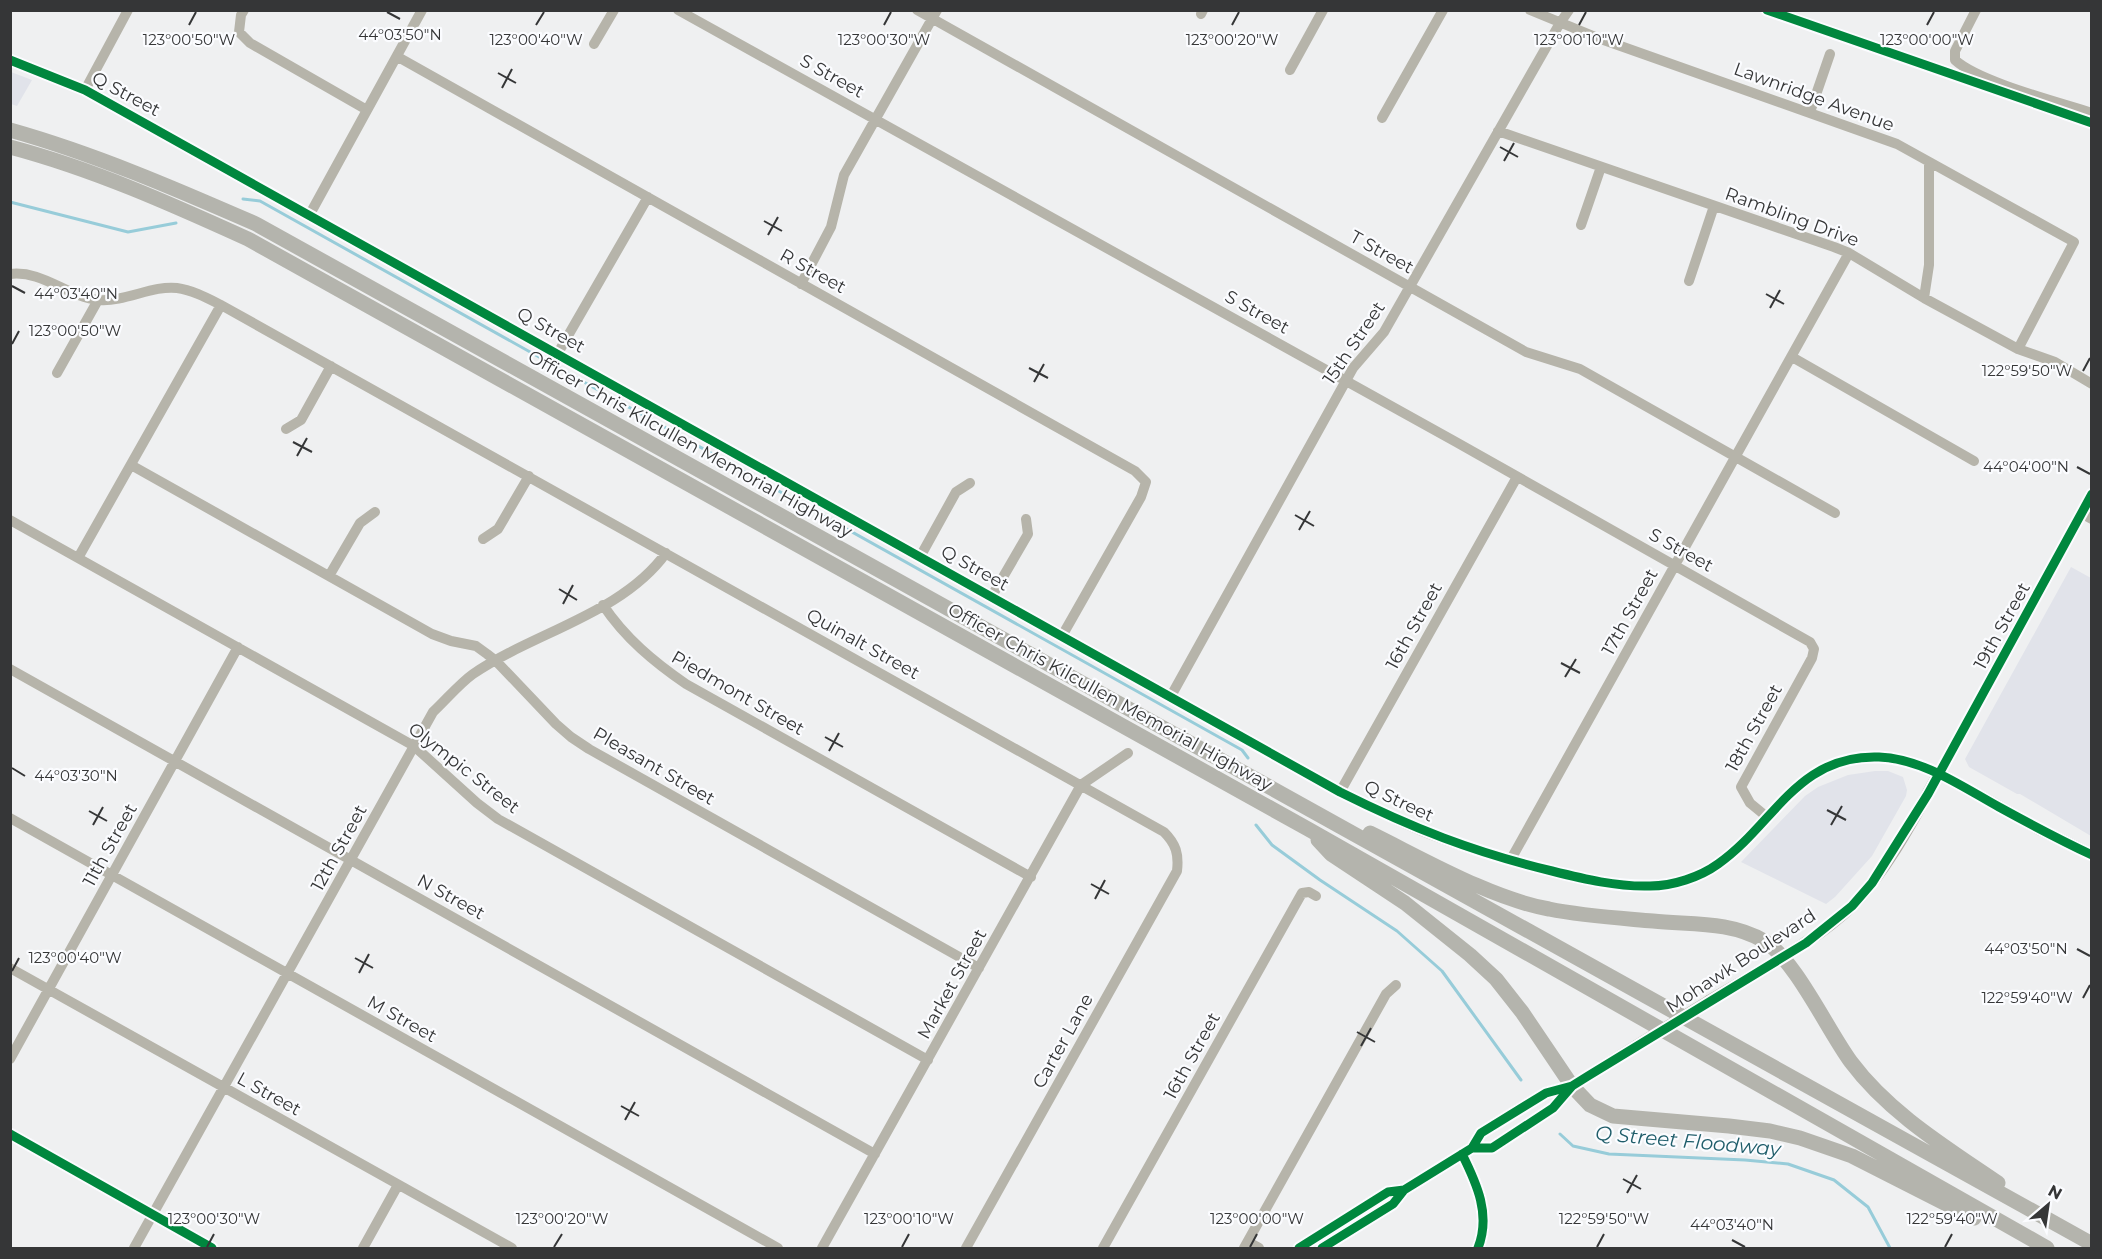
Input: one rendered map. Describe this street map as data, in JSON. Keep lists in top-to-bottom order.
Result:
{
  "streets": {
    "highway": ["Officer Chris Kilcullen Memorial Highway"],
    "main road": ["Mohawk Boulevard"],
    "street": [
      "S Street",
      "Q Street",
      "Lawnridge Avenue",
      "Rambling Drive",
      "T Street",
      "R Street",
      "15th Street",
      "17th Street",
      "16th Street",
      "19th Street",
      "Quinalt Street",
      "Piedmont Street",
      "18th Street",
      "Pleasant Street",
      "Olympic Street",
      "11th Street",
      "12th Street",
      "N Street",
      "Market Street",
      "M Street",
      "Carter Lane",
      "L Street"
    ]
  },
  "crossings": [
    ["S Street", "15th Street"],
    ["S Street", "17th Street"],
    ["S Street", "16th Street"],
    ["S Street", "18th Street"],
    ["Q Street", "R Street"],
    ["Q Street", "15th Street"],
    ["Q Street", "17th Street"],
    ["Q Street", "16th Street"],
    ["Q Street", "19th Street"],
    ["Q Street", "18th Street"],
    ["Q Street", "Mohawk Boulevard"],
    ["Lawnridge Avenue", "Rambling Drive"],
    ["Lawnridge Avenue", "15th Street"],
    ["Rambling Drive", "15th Street"],
    ["Rambling Drive", "17th Street"],
    ["T Street", "15th Street"],
    ["T Street", "17th Street"],
    ["19th Street", "Mohawk Boulevard"],
    ["Quinalt Street", "12th Street"],
    ["Quinalt Street", "Market Street"],
    ["Quinalt Street", "Carter Lane"],
    ["Piedmont Street", "12th Street"],
    ["Piedmont Street", "Market Street"],
    ["Pleasant Street", "12th Street"],
    ["Pleasant Street", "Market Street"],
    ["Olympic Street", "11th Street"],
    ["Olympic Street", "12th Street"],
    ["Olympic Street", "Market Street"],
    ["11th Street", "N Street"],
    ["11th Street", "M Street"],
    ["11th Street", "L Street"],
    ["12th Street", "N Street"],
    ["12th Street", "M Street"],
    ["12th Street", "L Street"],
    ["N Street", "Market Street"]
  ],
  "water": ["Q Street Floodway"],
  "north": "top right",
  "coordinates": [
    "44°03'50\"N",
    "123°00'50\"W",
    "123°00'40\"W",
    "123°00'30\"W",
    "123°00'20\"W",
    "123°00'10\"W",
    "123°00'00\"W",
    "44°03'40\"N",
    "122°59'50\"W",
    "44°04'00\"N",
    "44°03'30\"N",
    "122°59'40\"W"
  ]
}
